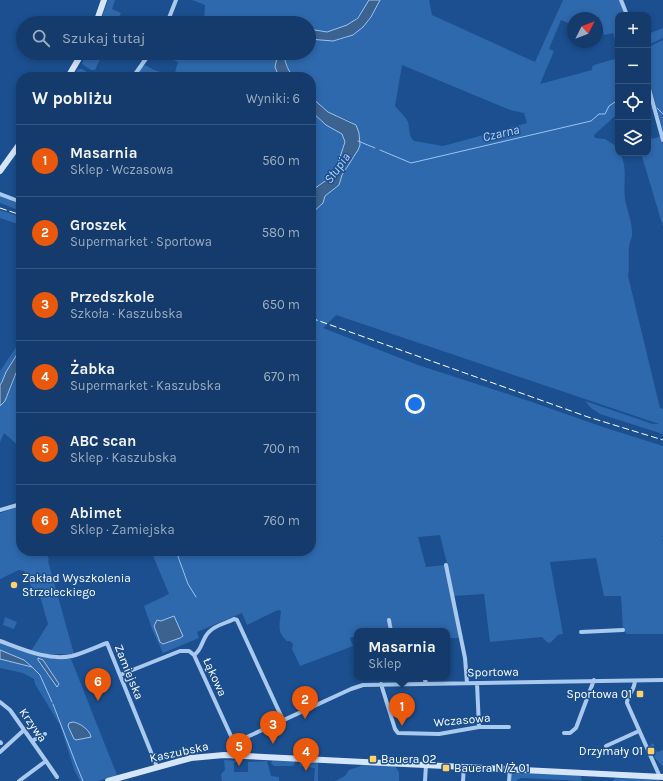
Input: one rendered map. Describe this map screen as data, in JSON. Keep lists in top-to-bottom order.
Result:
{
  "streets": {
    "main road": ["Kaszubska"],
    "street": [
      "Zamiejska",
      "Sportowa",
      "Łąkowa",
      "Wczasowa",
      "Krzywa"
    ]
  },
  "crossings": [
    ["Zamiejska", "Łąkowa"],
    ["Zamiejska", "Kaszubska"],
    ["Sportowa", "Wczasowa"],
    ["Sportowa", "Kaszubska"]
  ],
  "water": ["Czarna", "Słupia"],
  "places": {
    "other": ["Zakład Wyszkolenia Strzeleckiego"],
    "transit": [
      "Sportowa 01",
      "Drzymały 01",
      "Bauera 02",
      "Bauera N/Ż 01"
    ]
  },
  "north": "top right",
  "page": {
    "map_buttons": ["+", "−"],
    "search": "Szukaj tutaj",
    "heading": ["W pobliżu", "Wyniki: 6"],
    "list": [
      {
        "mark": "1",
        "name": "Masarnia",
        "note": "Sklep · Wczasowa",
        "value": "560 m"
      },
      {
        "mark": "2",
        "name": "Groszek",
        "note": "Supermarket · Sportowa",
        "value": "580 m"
      },
      {
        "mark": "3",
        "name": "Przedszkole",
        "note": "Szkoła · Kaszubska",
        "value": "650 m"
      },
      {
        "mark": "4",
        "name": "Żabka",
        "note": "Supermarket · Kaszubska",
        "value": "670 m"
      },
      {
        "mark": "5",
        "name": "ABC scan",
        "note": "Sklep · Kaszubska",
        "value": "700 m"
      },
      {
        "mark": "6",
        "name": "Abimet",
        "note": "Sklep · Zamiejska",
        "value": "760 m"
      }
    ],
    "popup": ["Masarnia", "Sklep"],
    "pins": [
      "6",
      "2",
      "1",
      "3",
      "5",
      "4"
    ]
  }
}
